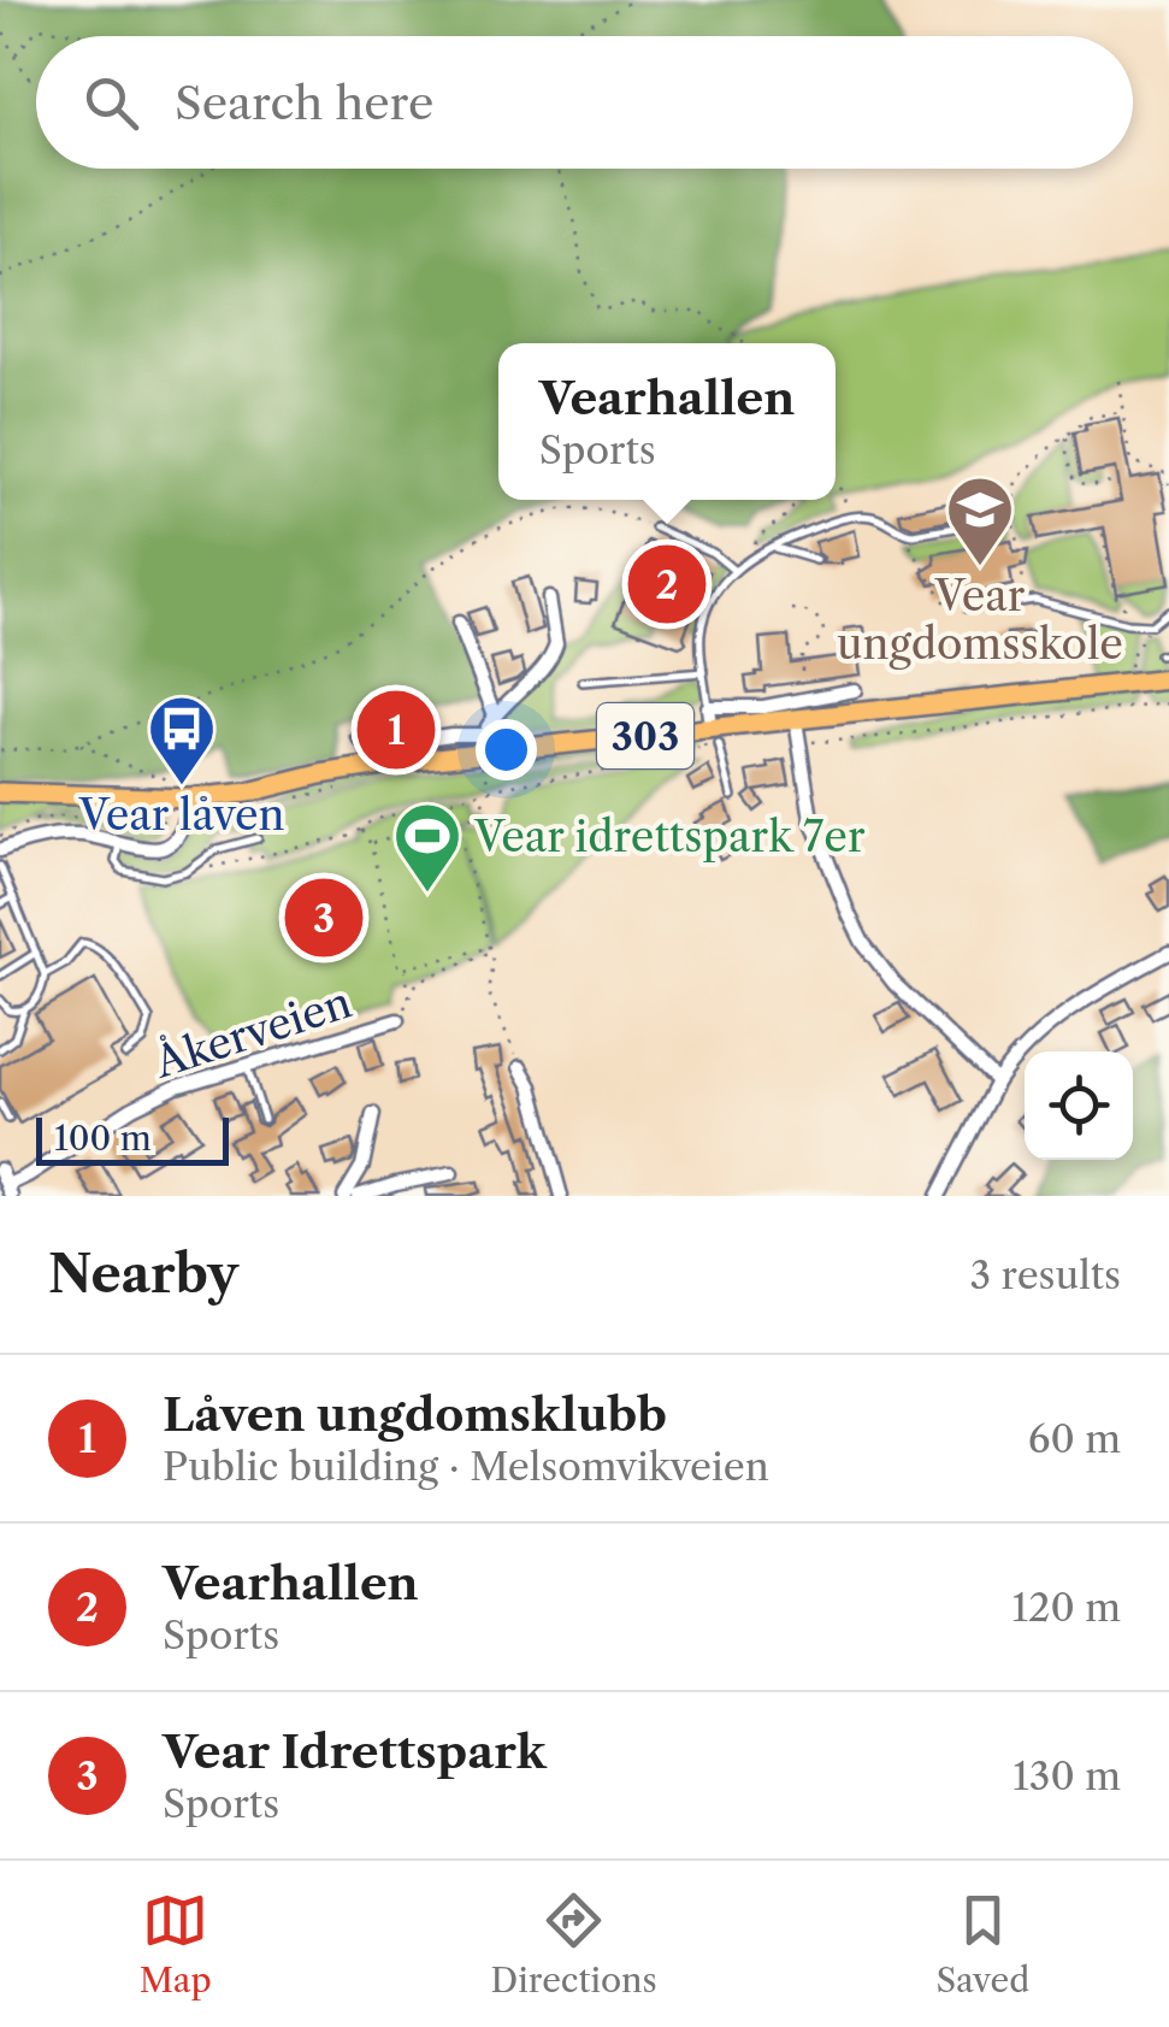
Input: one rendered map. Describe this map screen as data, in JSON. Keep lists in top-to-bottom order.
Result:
{
  "streets": {
    "main road": ["303"],
    "street": ["Åkerveien"]
  },
  "places": {
    "school or university": ["Vear ungdomsskole"],
    "bus stop": ["Vear låven"],
    "sports": ["Vear idrettspark 7er"]
  },
  "scale_bar": "100 m",
  "page": {
    "search": "Search here",
    "popup": ["Vearhallen", "Sports"],
    "pins": ["2", "1", "3"],
    "scale": "100 m",
    "heading": ["Nearby", "3 results"],
    "list": [
      {
        "mark": "1",
        "name": "Låven ungdomsklubb",
        "note": "Public building · Melsomvikveien",
        "value": "60 m"
      },
      {
        "mark": "2",
        "name": "Vearhallen",
        "note": "Sports",
        "value": "120 m"
      },
      {
        "mark": "3",
        "name": "Vear Idrettspark",
        "note": "Sports",
        "value": "130 m"
      }
    ],
    "nav": ["Map", "Directions", "Saved"]
  }
}
